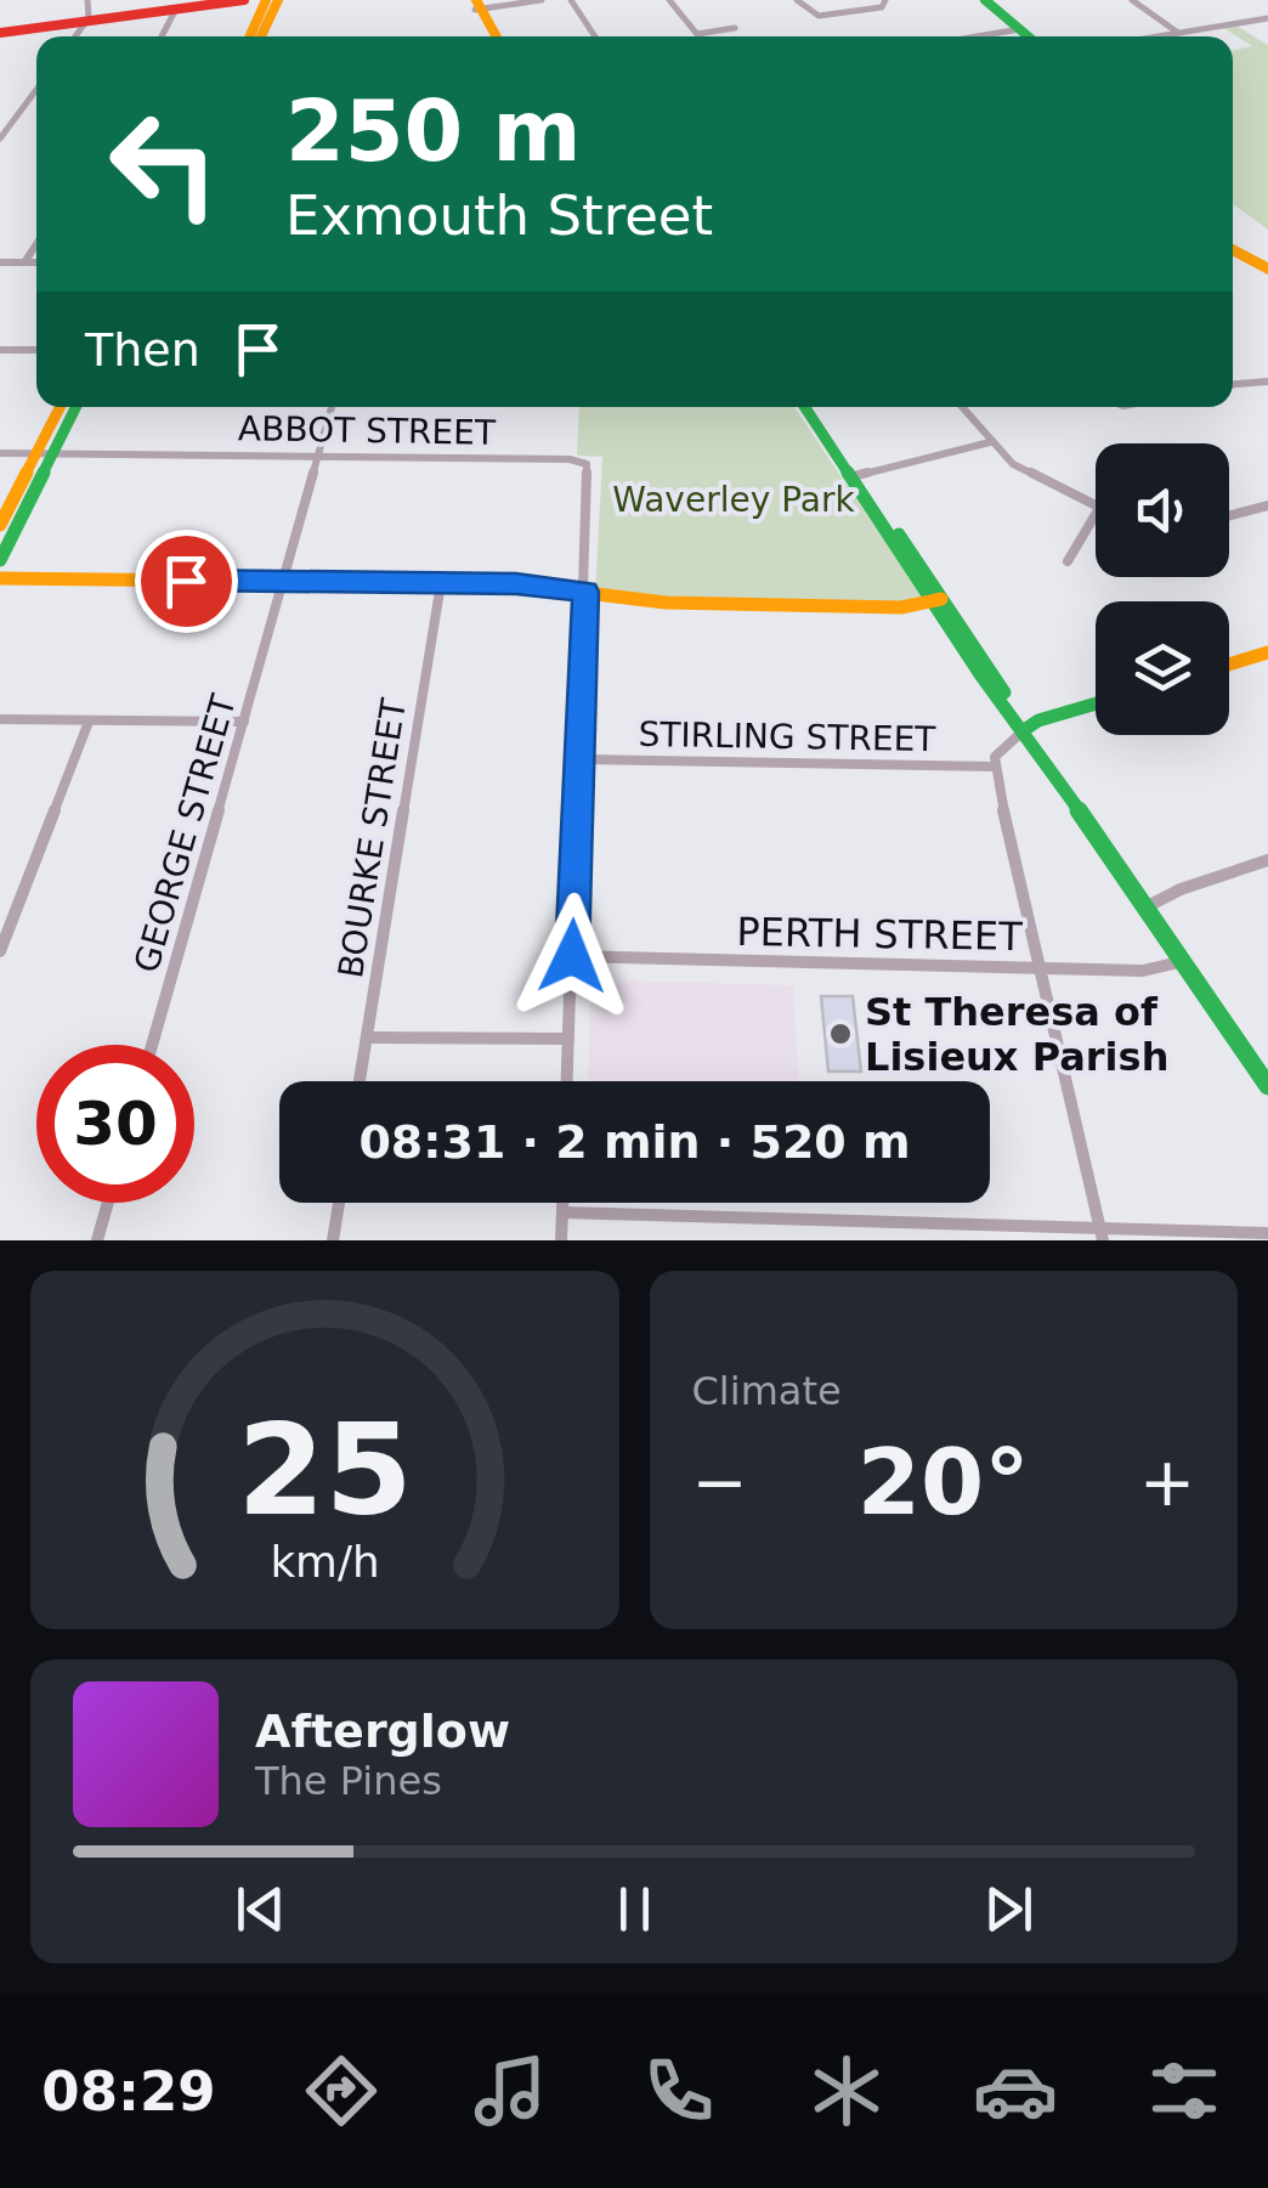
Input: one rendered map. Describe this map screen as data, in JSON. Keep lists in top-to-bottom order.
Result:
{
  "streets": {
    "street": [
      "ABBOT STREET",
      "STIRLING STREET",
      "GEORGE STREET",
      "BOURKE STREET",
      "PERTH STREET"
    ]
  },
  "crossings": [
    ["ABBOT STREET", "GEORGE STREET"]
  ],
  "parks": ["Waverley Park"],
  "places": ["St Theresa of Lisieux Parish"],
  "page": {
    "turn": ["250 m", "Exmouth Street"],
    "then": "Then",
    "limit": "30",
    "trip": "08:31 · 2 min · 520 m",
    "tile": "Climate",
    "heat": ["−", "20°", "+"],
    "song": ["Afterglow", "The Pines"],
    "tabs": "08:29",
    "gauge": ["25", "km/h"]
  }
}
